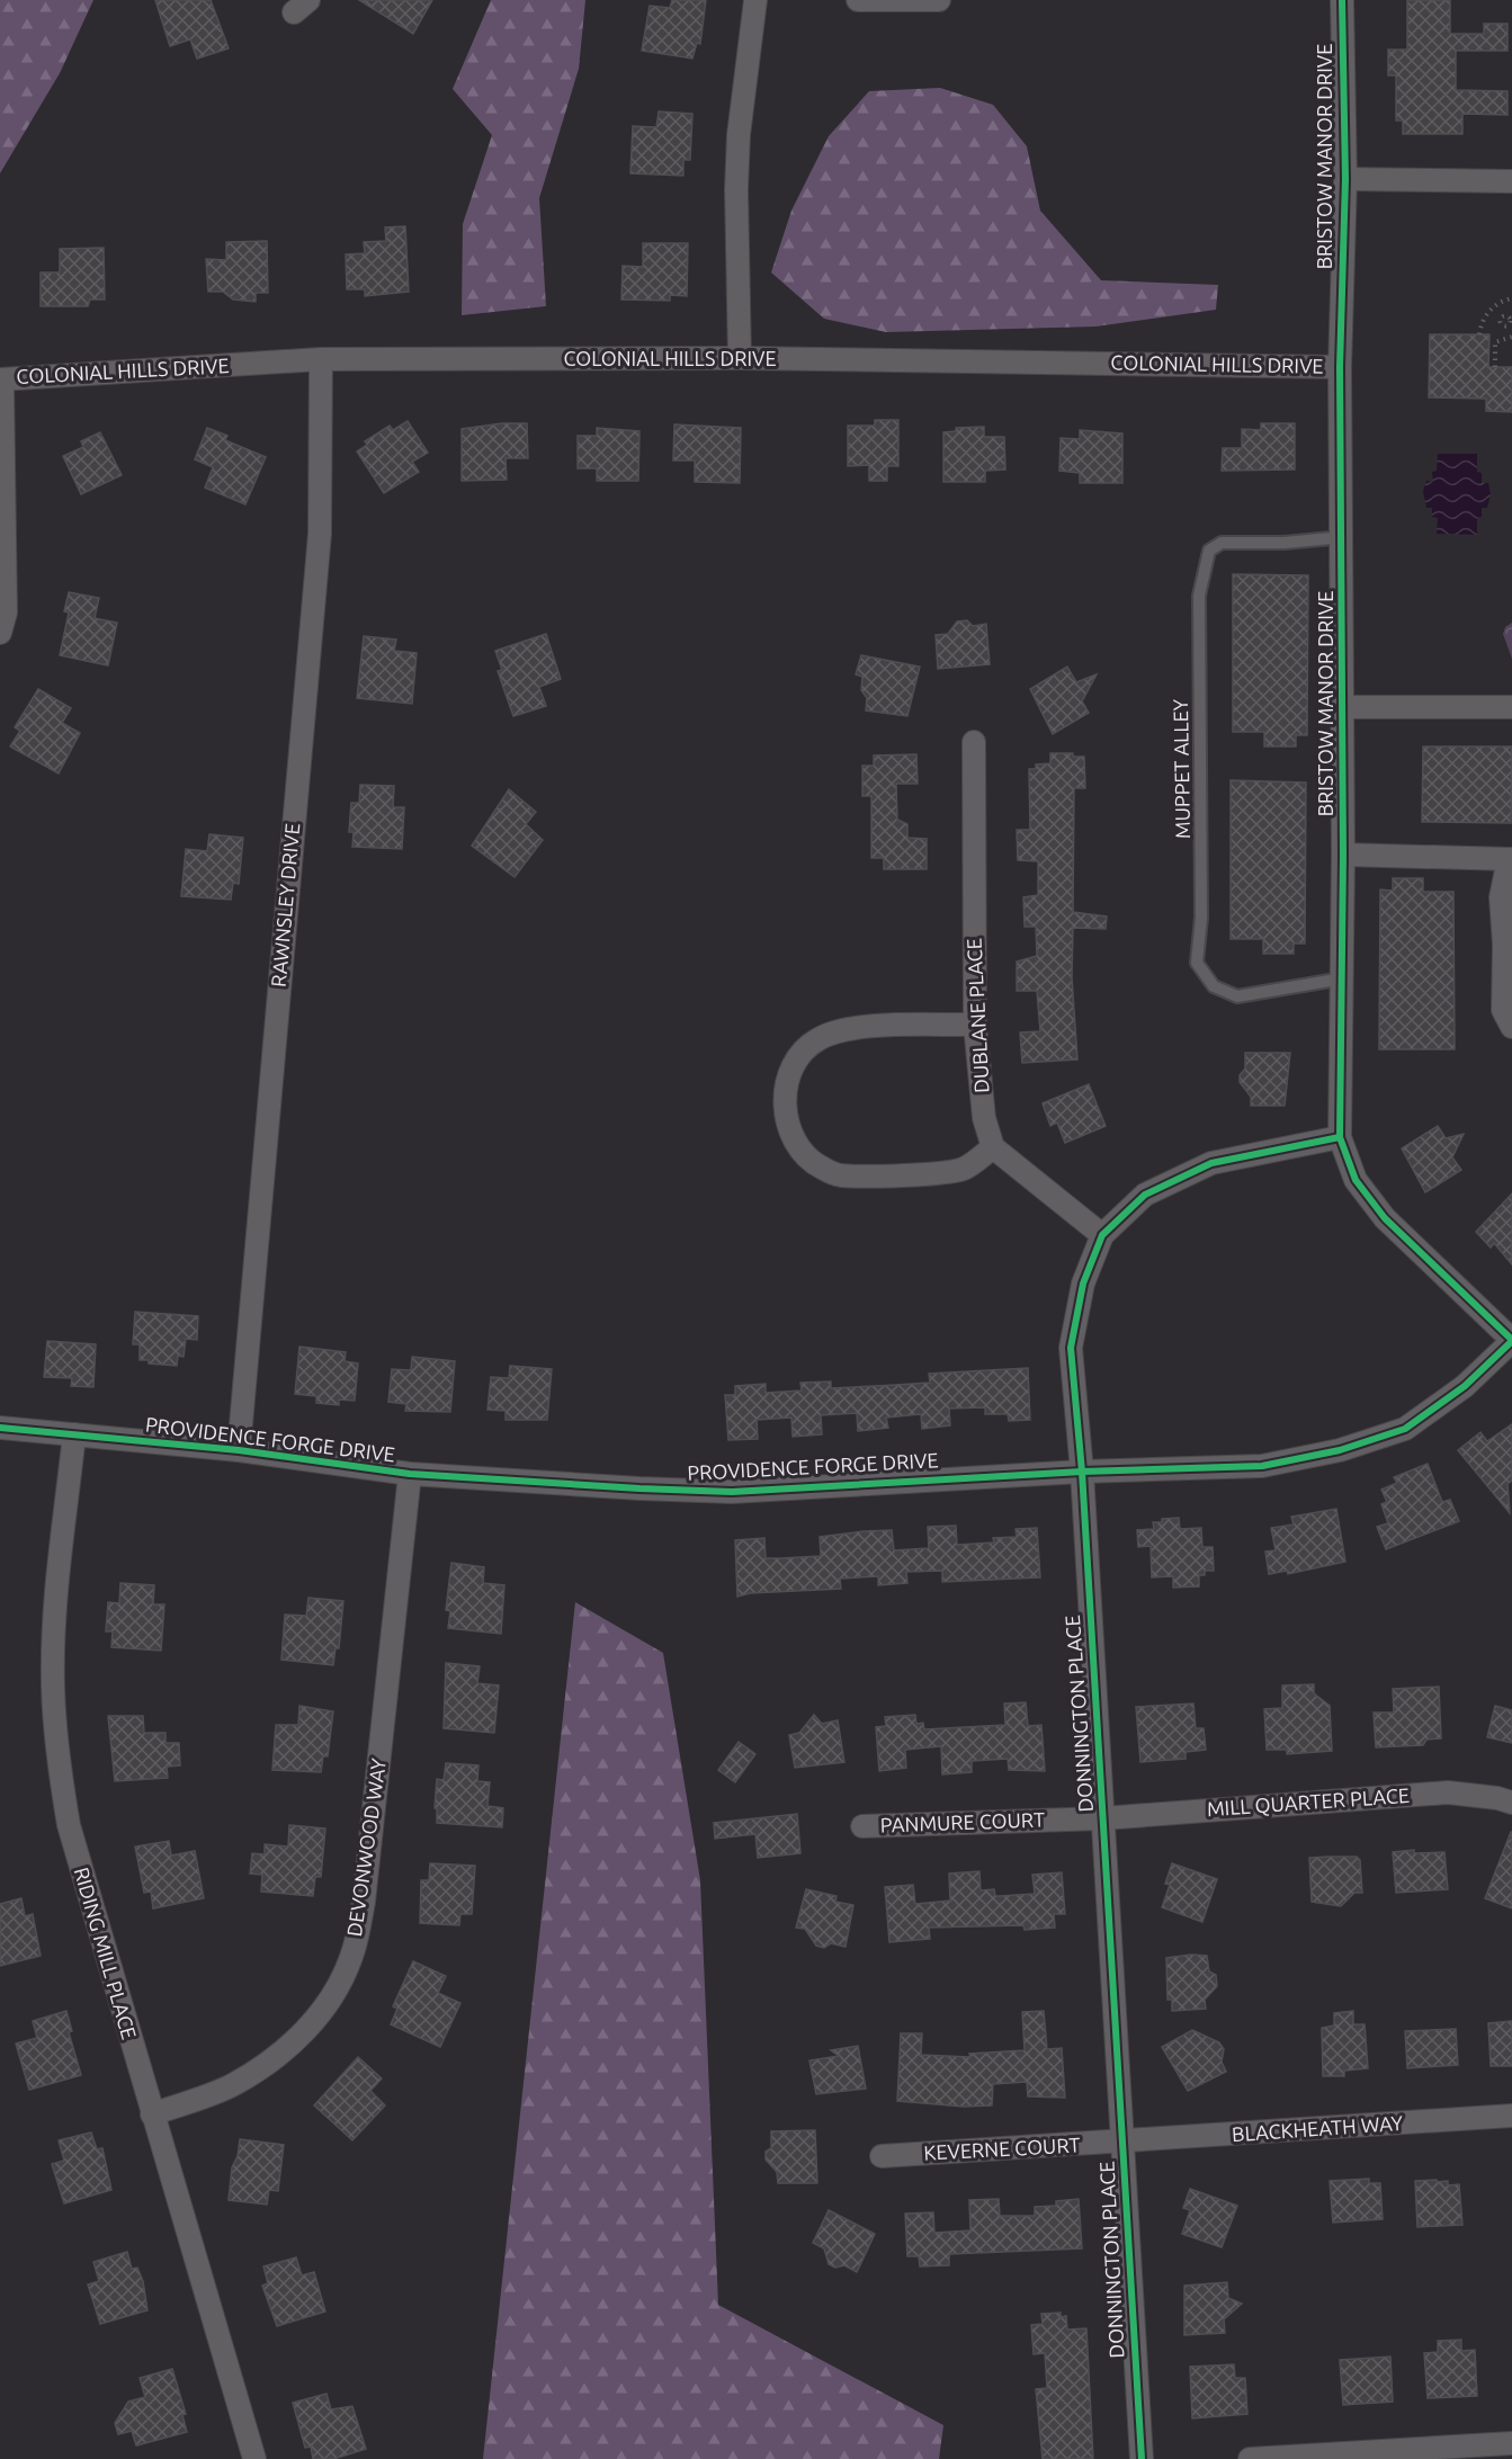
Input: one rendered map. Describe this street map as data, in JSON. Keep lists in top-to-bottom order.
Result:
{
  "streets": {
    "street": [
      "BRISTOW MANOR DRIVE",
      "COLONIAL HILLS DRIVE",
      "RAWNSLEY DRIVE",
      "DUBLANE PLACE",
      "PROVIDENCE FORGE DRIVE",
      "DONNINGTON PLACE",
      "MILL QUARTER PLACE",
      "PANMURE COURT",
      "DEVONWOOD WAY",
      "RIDING MILL PLACE",
      "BLACKHEATH WAY",
      "KEVERNE COURT"
    ],
    "lane": ["MUPPET ALLEY"]
  },
  "crossings": [
    ["BRISTOW MANOR DRIVE", "COLONIAL HILLS DRIVE"],
    ["BRISTOW MANOR DRIVE", "MUPPET ALLEY"],
    ["BRISTOW MANOR DRIVE", "PROVIDENCE FORGE DRIVE"],
    ["BRISTOW MANOR DRIVE", "DONNINGTON PLACE"],
    ["COLONIAL HILLS DRIVE", "RAWNSLEY DRIVE"],
    ["RAWNSLEY DRIVE", "PROVIDENCE FORGE DRIVE"],
    ["PROVIDENCE FORGE DRIVE", "DONNINGTON PLACE"],
    ["PROVIDENCE FORGE DRIVE", "DEVONWOOD WAY"],
    ["PROVIDENCE FORGE DRIVE", "RIDING MILL PLACE"],
    ["DONNINGTON PLACE", "MILL QUARTER PLACE"],
    ["DONNINGTON PLACE", "PANMURE COURT"],
    ["DONNINGTON PLACE", "BLACKHEATH WAY"],
    ["DONNINGTON PLACE", "KEVERNE COURT"],
    ["MILL QUARTER PLACE", "PANMURE COURT"],
    ["DEVONWOOD WAY", "RIDING MILL PLACE"],
    ["BLACKHEATH WAY", "KEVERNE COURT"]
  ]
}
